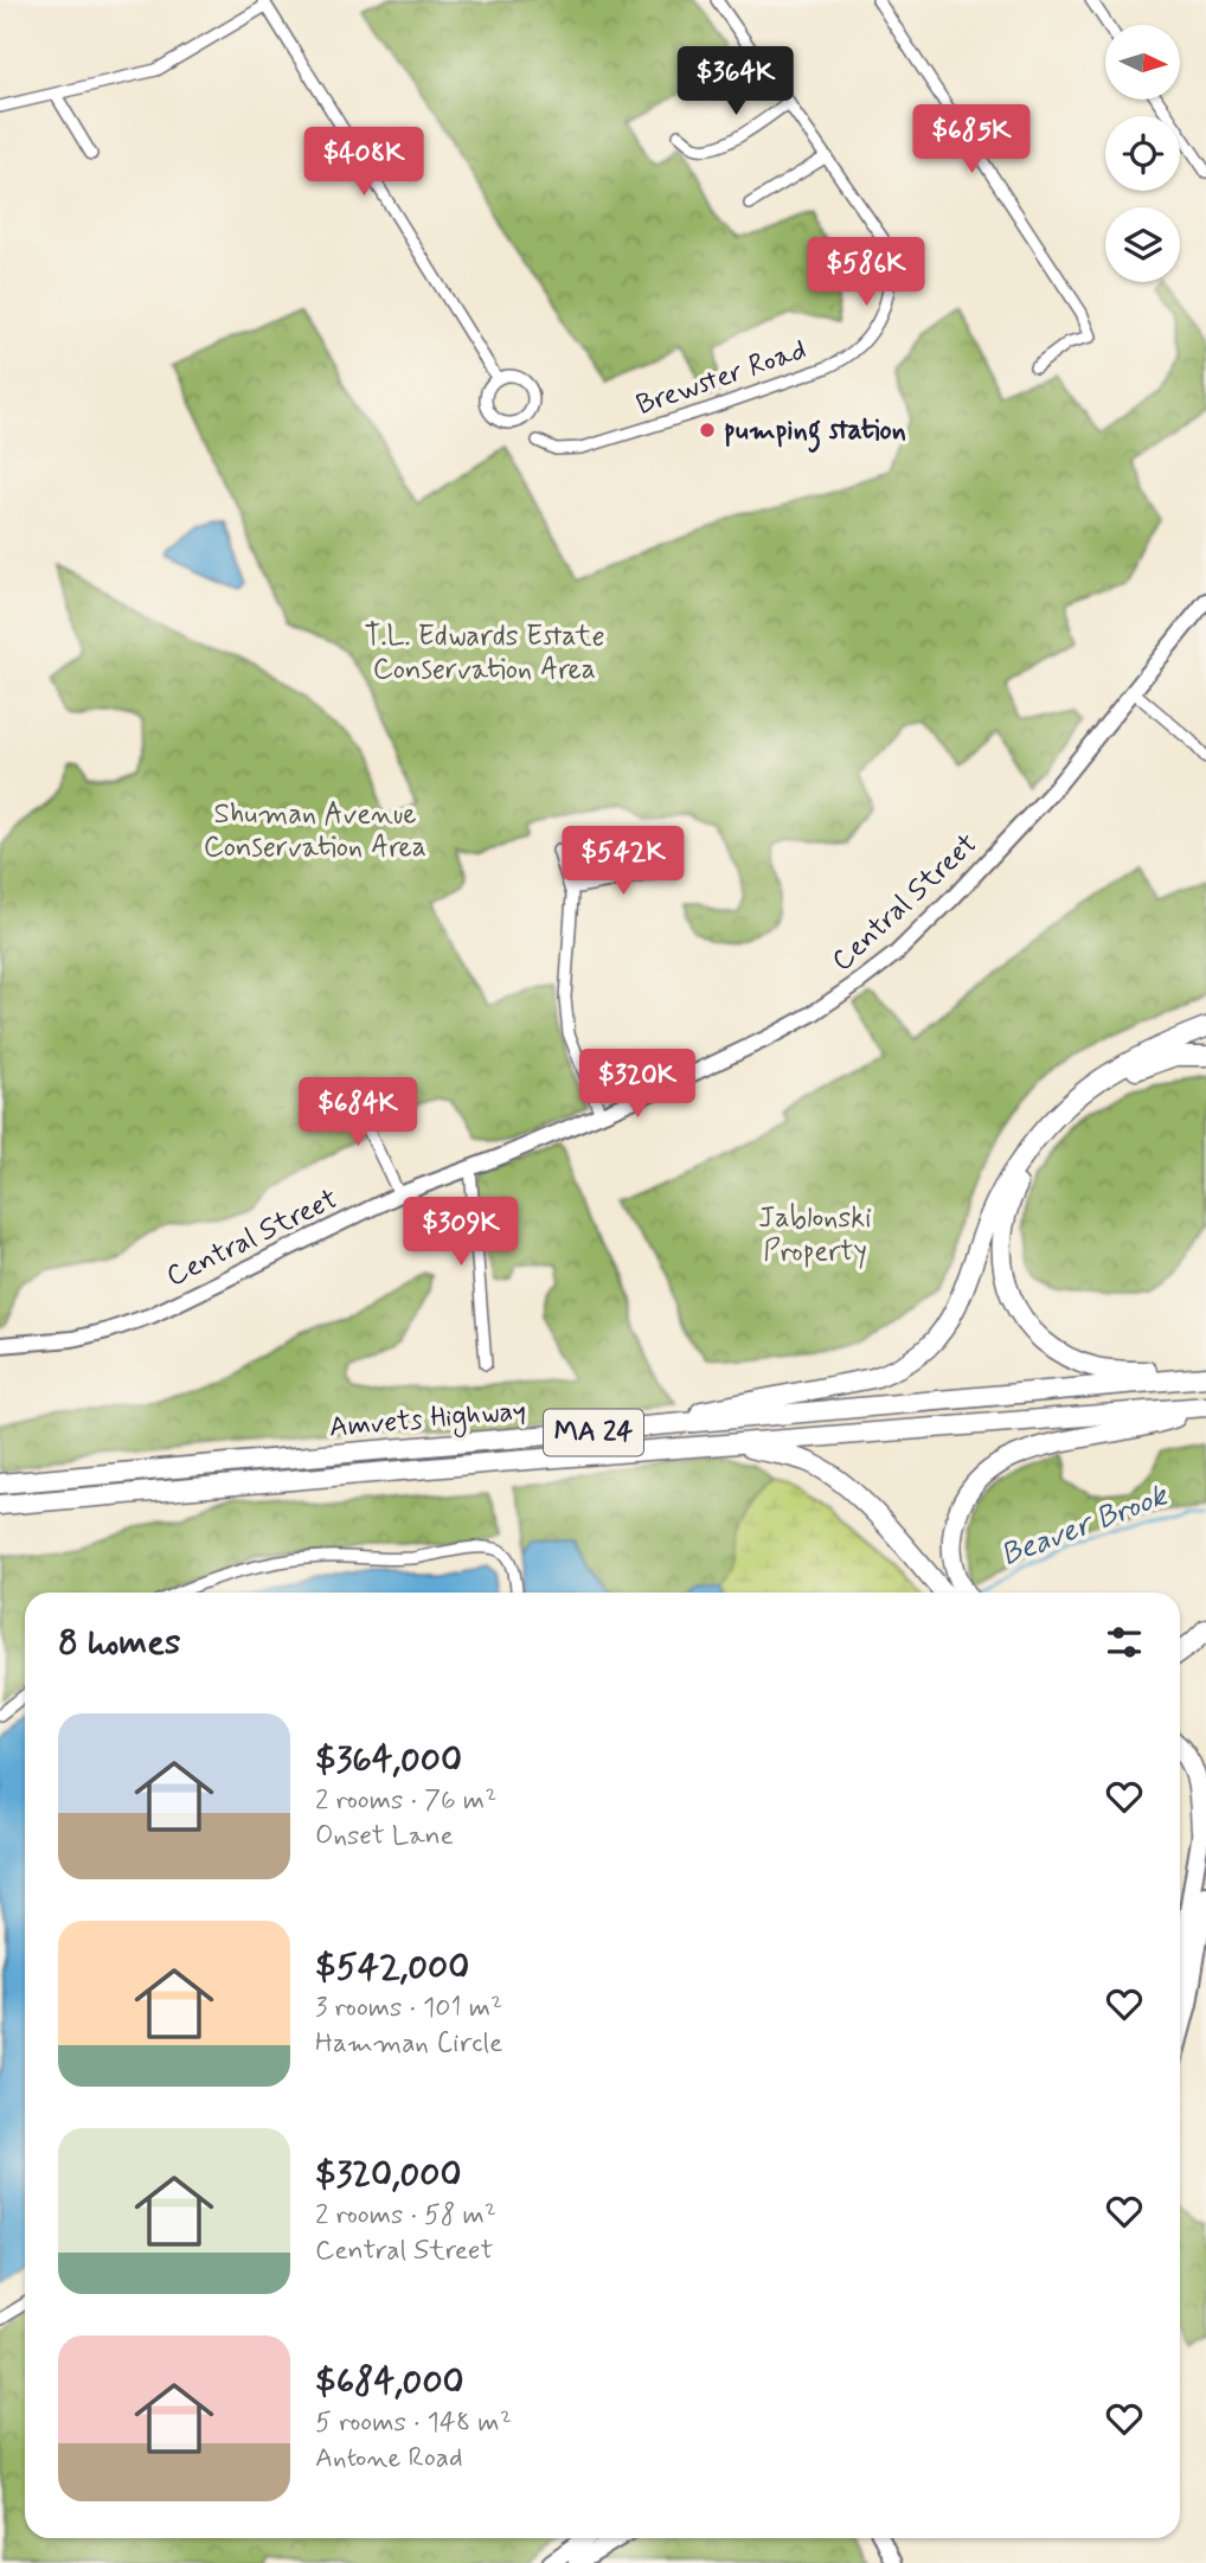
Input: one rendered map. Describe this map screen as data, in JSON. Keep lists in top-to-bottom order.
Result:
{
  "streets": {
    "highway": ["Amvets Highway", "MA 24"],
    "street": ["Brewster Road", "Central Street"]
  },
  "water": ["Beaver Brook"],
  "parks": ["T.L. Edwards Estate Conservation Area", "Shuman Avenue Conservation Area", "Jablonski Property"],
  "places": ["pumping station"],
  "north": "right",
  "page": {
    "price": [
      "$364K",
      "$685K",
      "$408K",
      "$586K",
      "$542K",
      "$320K",
      "$684K",
      "$309K"
    ],
    "heading": "8 homes",
    "list": [
      {
        "name": "$364,000",
        "note": "2 rooms · 76 m² · Onset Lane"
      },
      {
        "name": "$542,000",
        "note": "3 rooms · 101 m² · Hamman Circle"
      },
      {
        "name": "$320,000",
        "note": "2 rooms · 58 m² · Central Street"
      },
      {
        "name": "$684,000",
        "note": "5 rooms · 148 m² · Antone Road"
      }
    ]
  }
}
